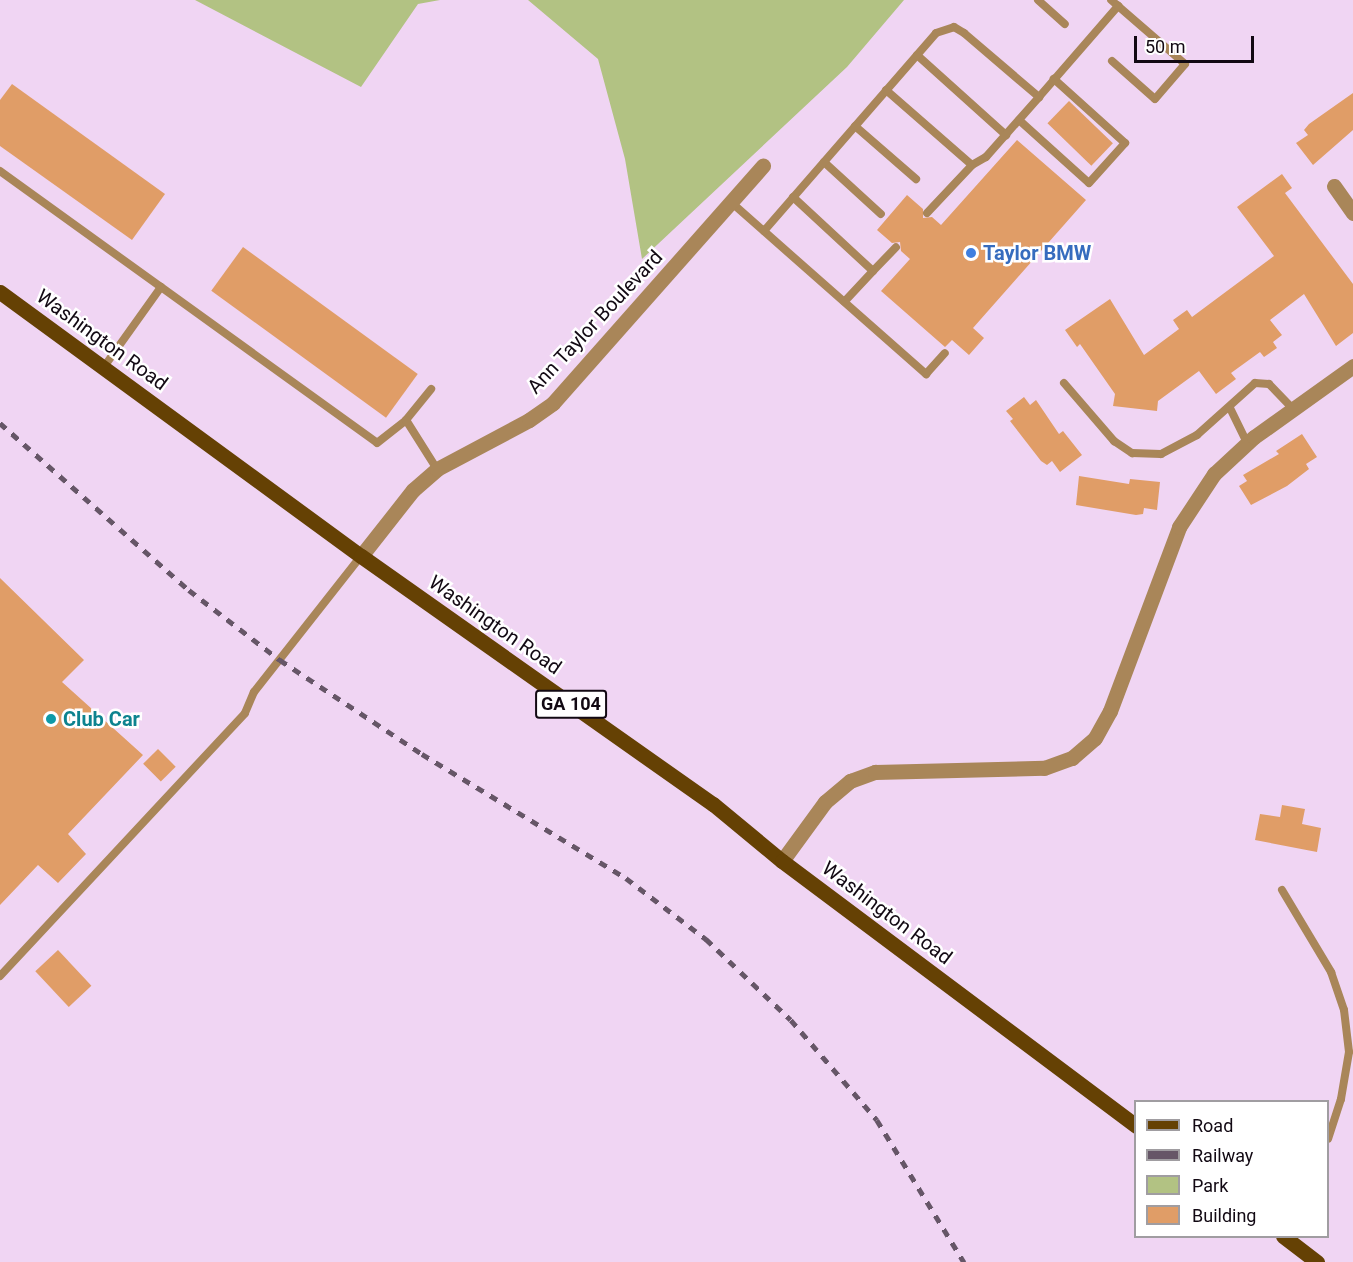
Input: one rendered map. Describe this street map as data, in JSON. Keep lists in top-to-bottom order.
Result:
{
  "streets": {
    "main road": ["Washington Road", "GA 104"],
    "street": ["Ann Taylor Boulevard"]
  },
  "crossings": [
    ["Ann Taylor Boulevard", "Washington Road"]
  ],
  "places": ["Taylor BMW", "Club Car"],
  "legend": [
    "Road",
    "Railway",
    "Park",
    "Building"
  ],
  "scale_bar": "50 m"
}
